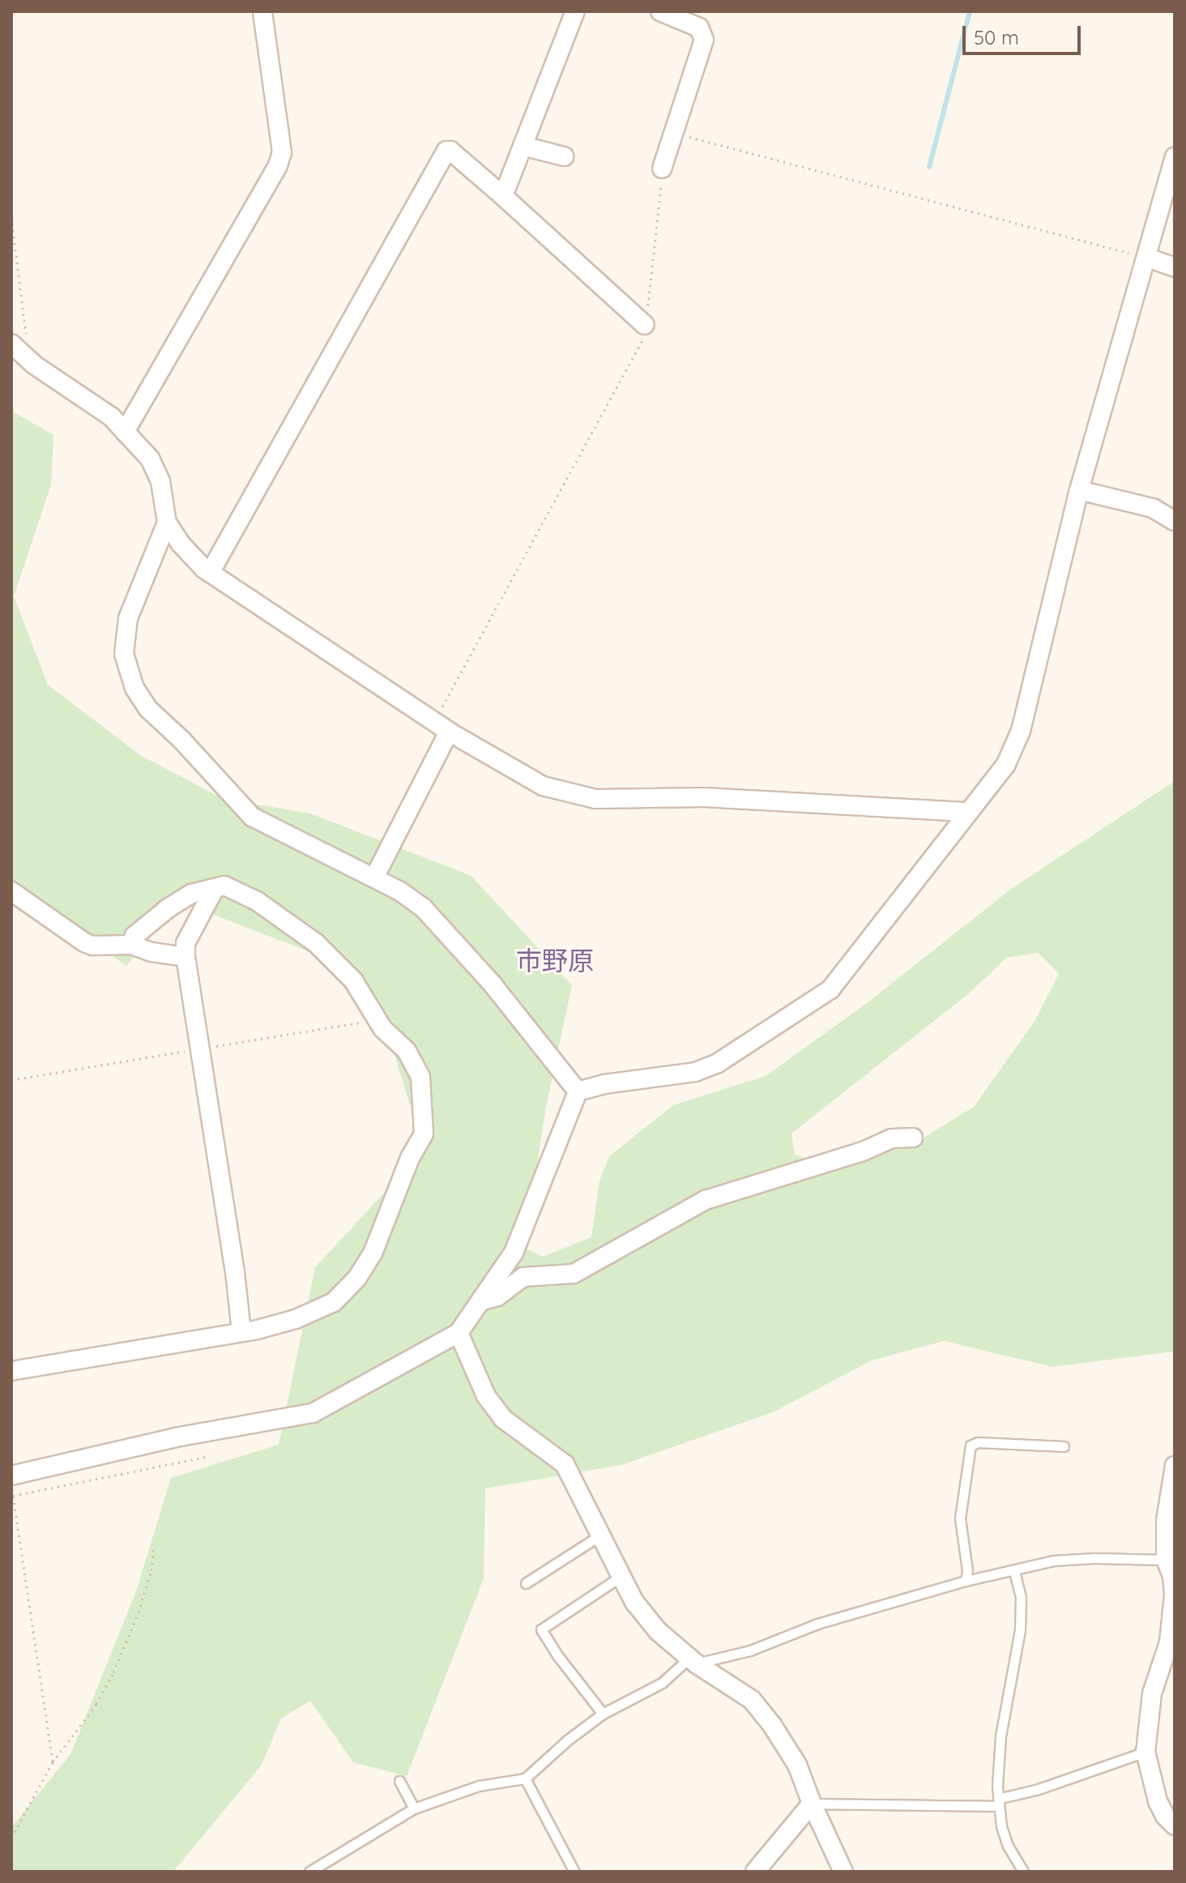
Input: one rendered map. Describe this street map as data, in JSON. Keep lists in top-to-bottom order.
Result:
{
  "districts": ["市野原"],
  "scale_bar": "50 m"
}
